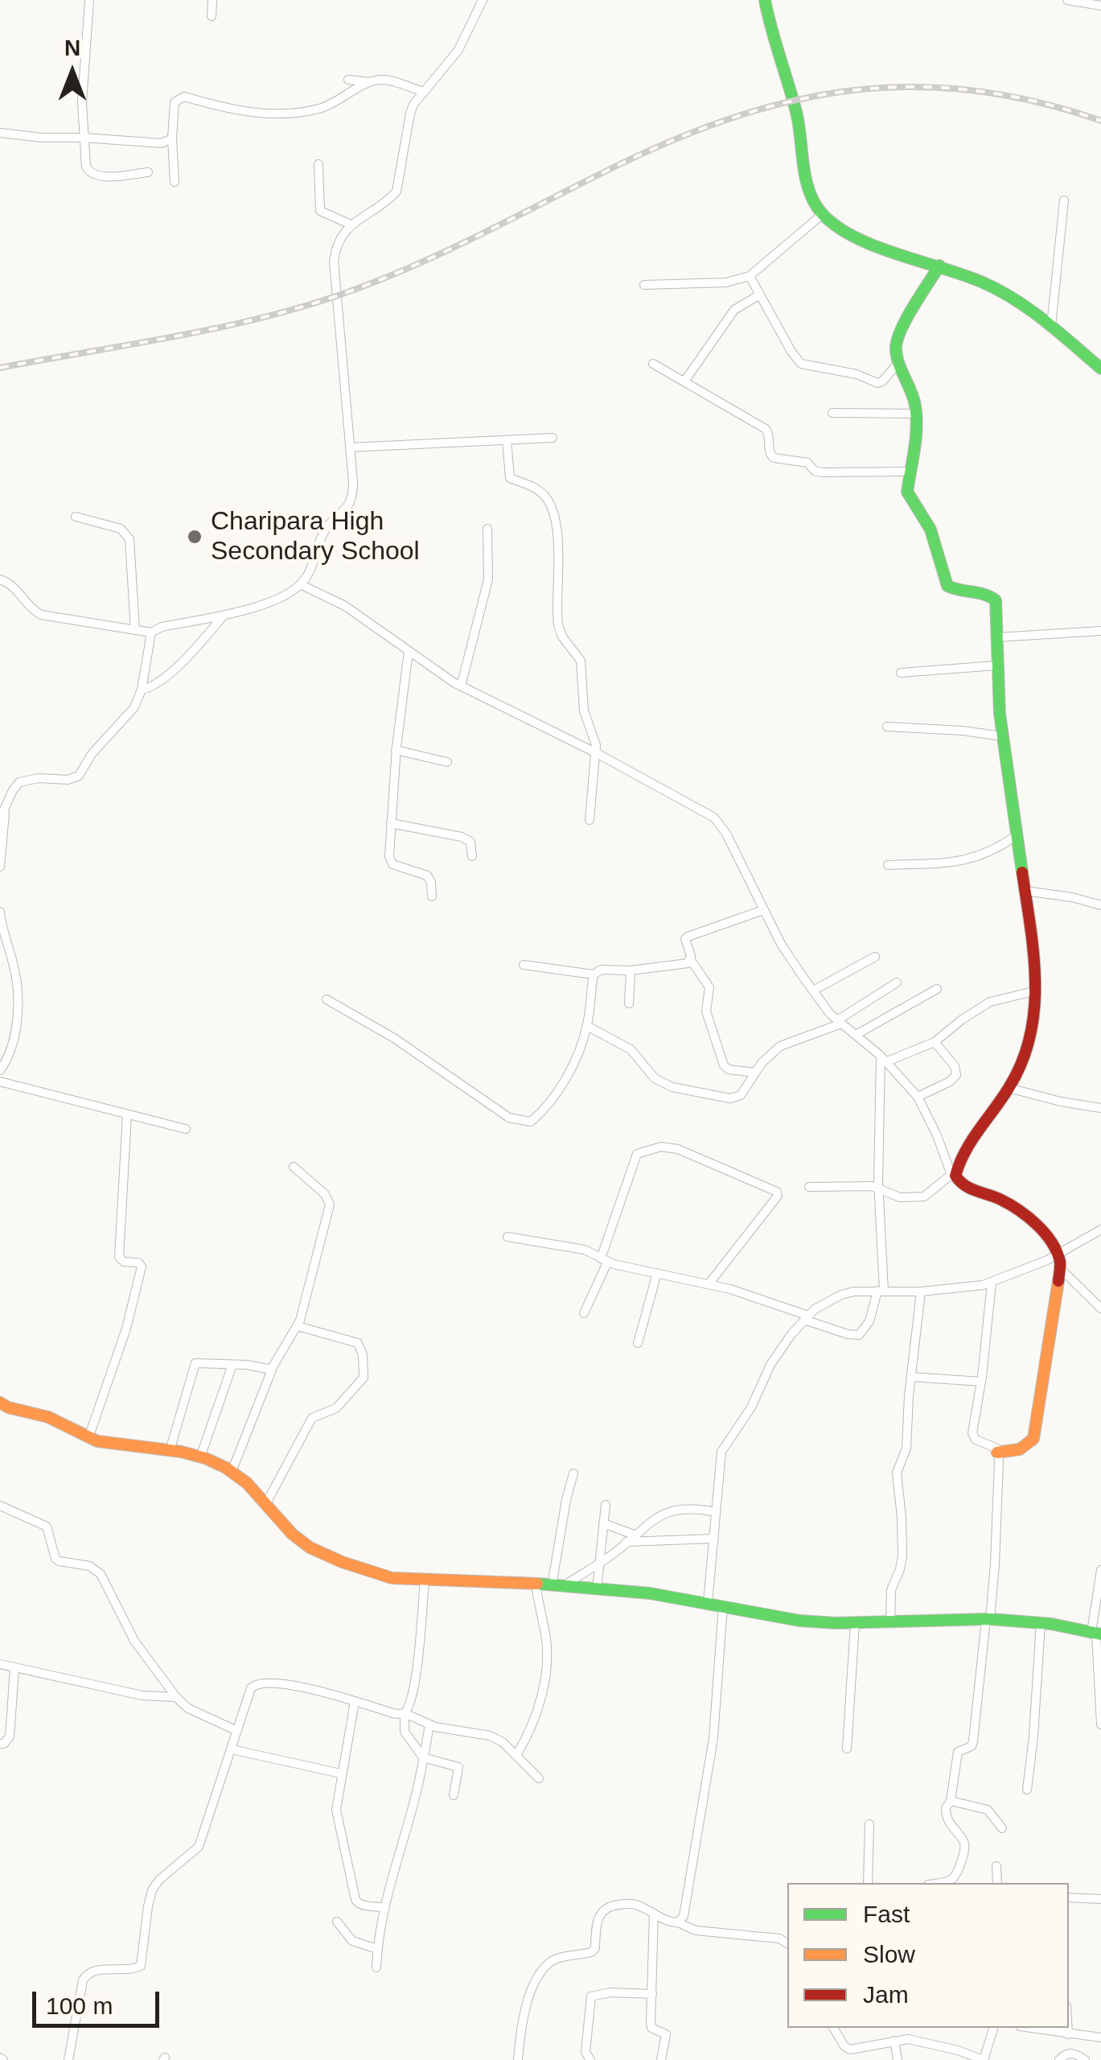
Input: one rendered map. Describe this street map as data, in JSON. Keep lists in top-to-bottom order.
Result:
{
  "places": ["Charipara High Secondary School"],
  "legend": ["Fast", "Slow", "Jam"],
  "scale_bar": "100 m",
  "north": "top"
}
